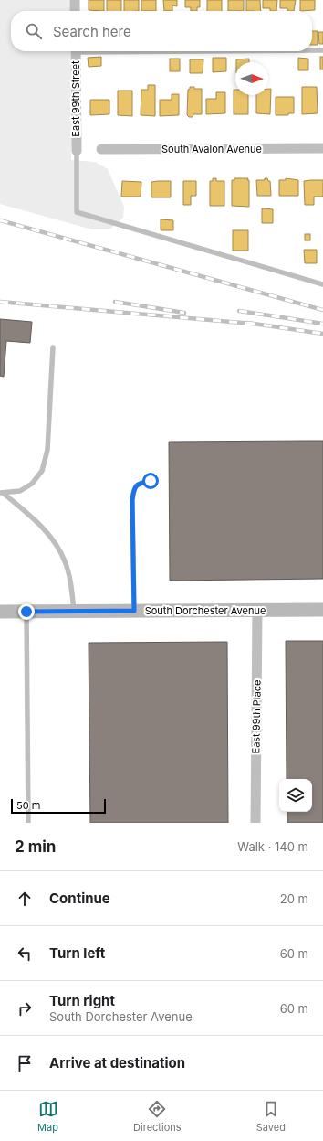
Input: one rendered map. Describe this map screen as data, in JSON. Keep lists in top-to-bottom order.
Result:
{
  "streets": {
    "street": [
      "East 99th Street",
      "South Avalon Avenue",
      "South Dorchester Avenue",
      "East 99th Place"
    ]
  },
  "crossings": [
    ["South Dorchester Avenue", "East 99th Place"]
  ],
  "scale_bar": "50 m",
  "north": "right",
  "page": {
    "search": "Search here",
    "scale": "50 m",
    "heading": ["2 min", "Walk · 140 m"],
    "list": [
      ["Continue", "20 m"],
      ["Turn left", "60 m"],
      ["Turn right", "South Dorchester Avenue", "60 m"],
      "Arrive at destination"
    ],
    "nav": ["Map", "Directions", "Saved"]
  }
}
